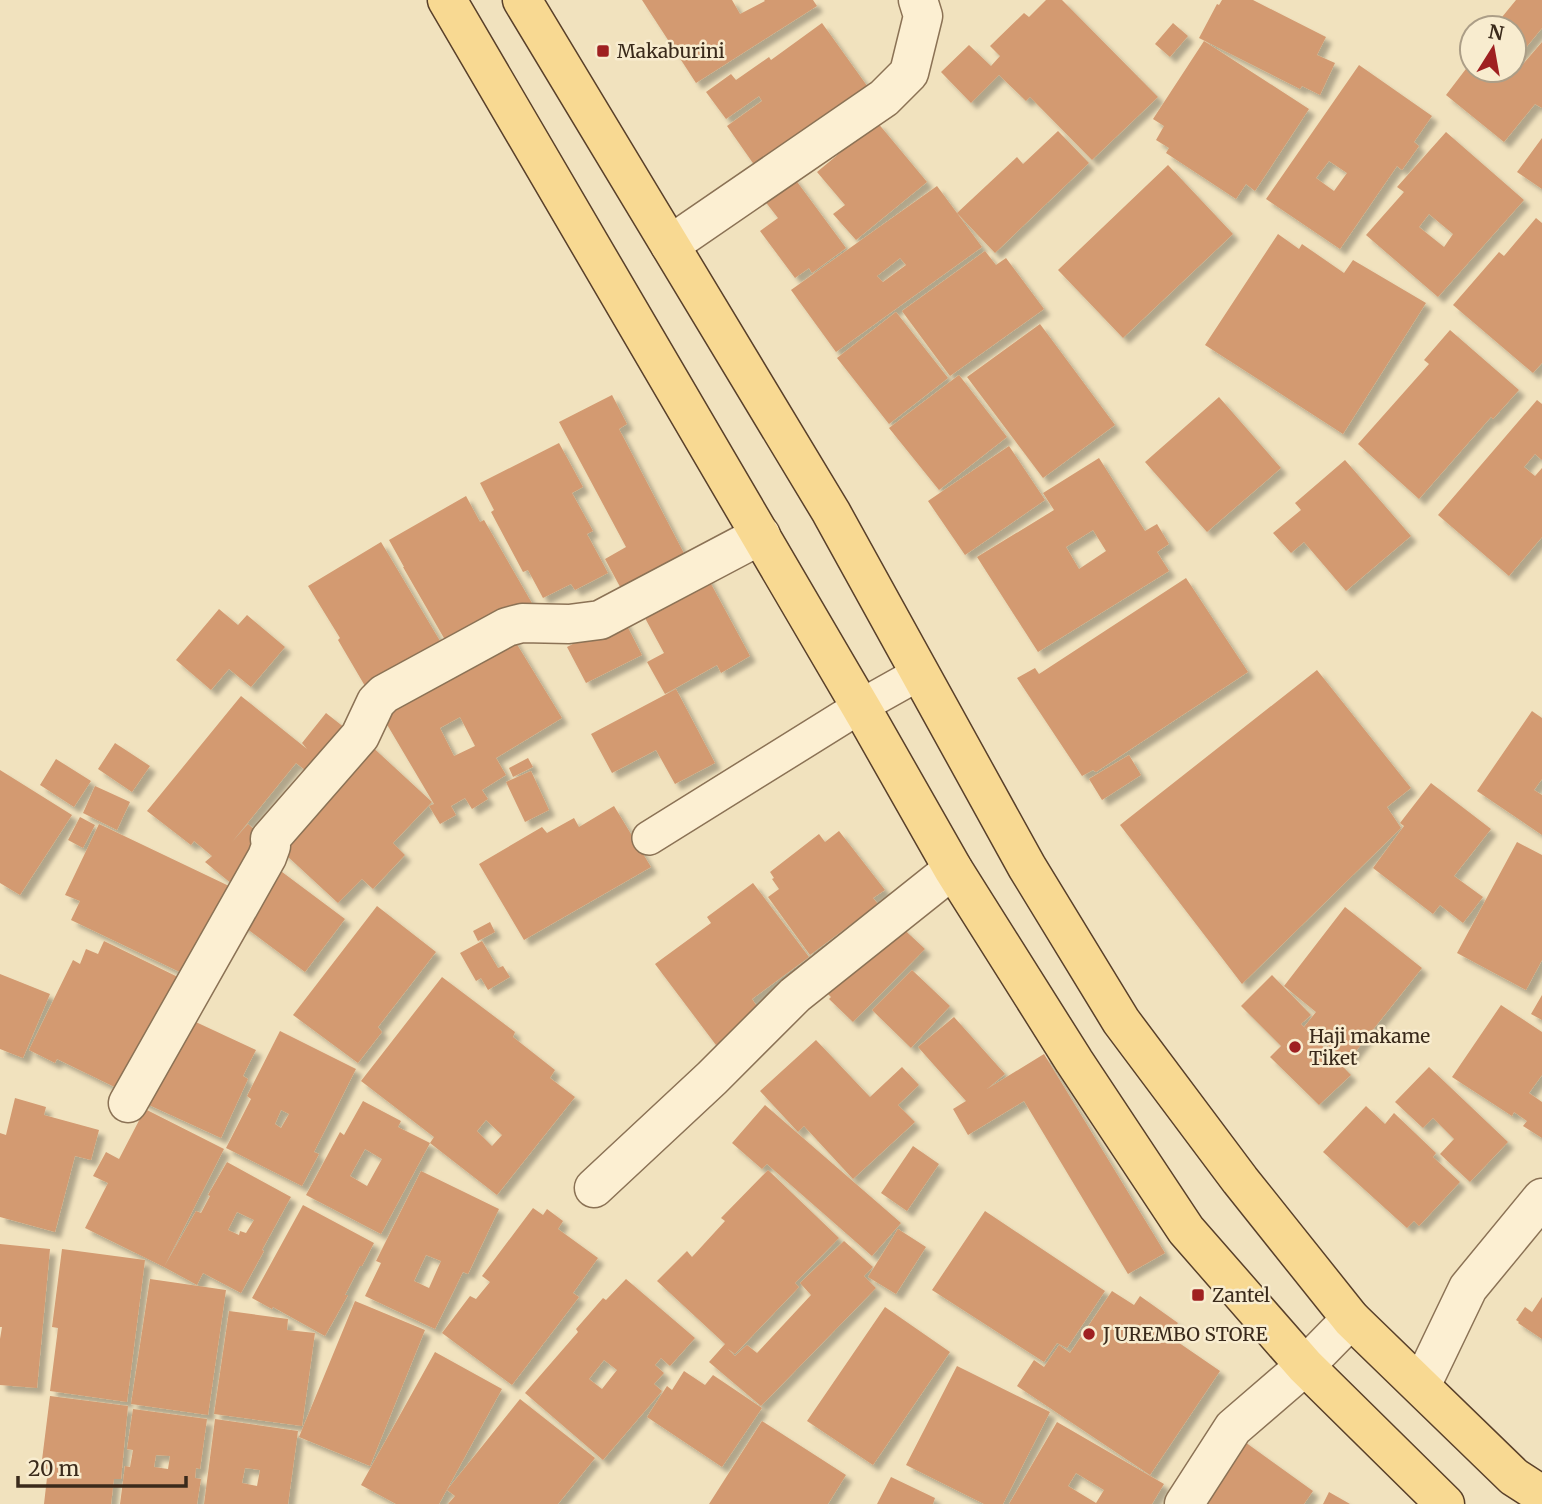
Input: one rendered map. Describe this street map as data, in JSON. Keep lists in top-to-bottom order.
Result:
{
  "places": {
    "transit": ["Makaburini", "Zantel"],
    "other": ["Haji makame Tiket", "J UREMBO STORE"]
  },
  "scale_bar": "20 m",
  "north": "top"
}
